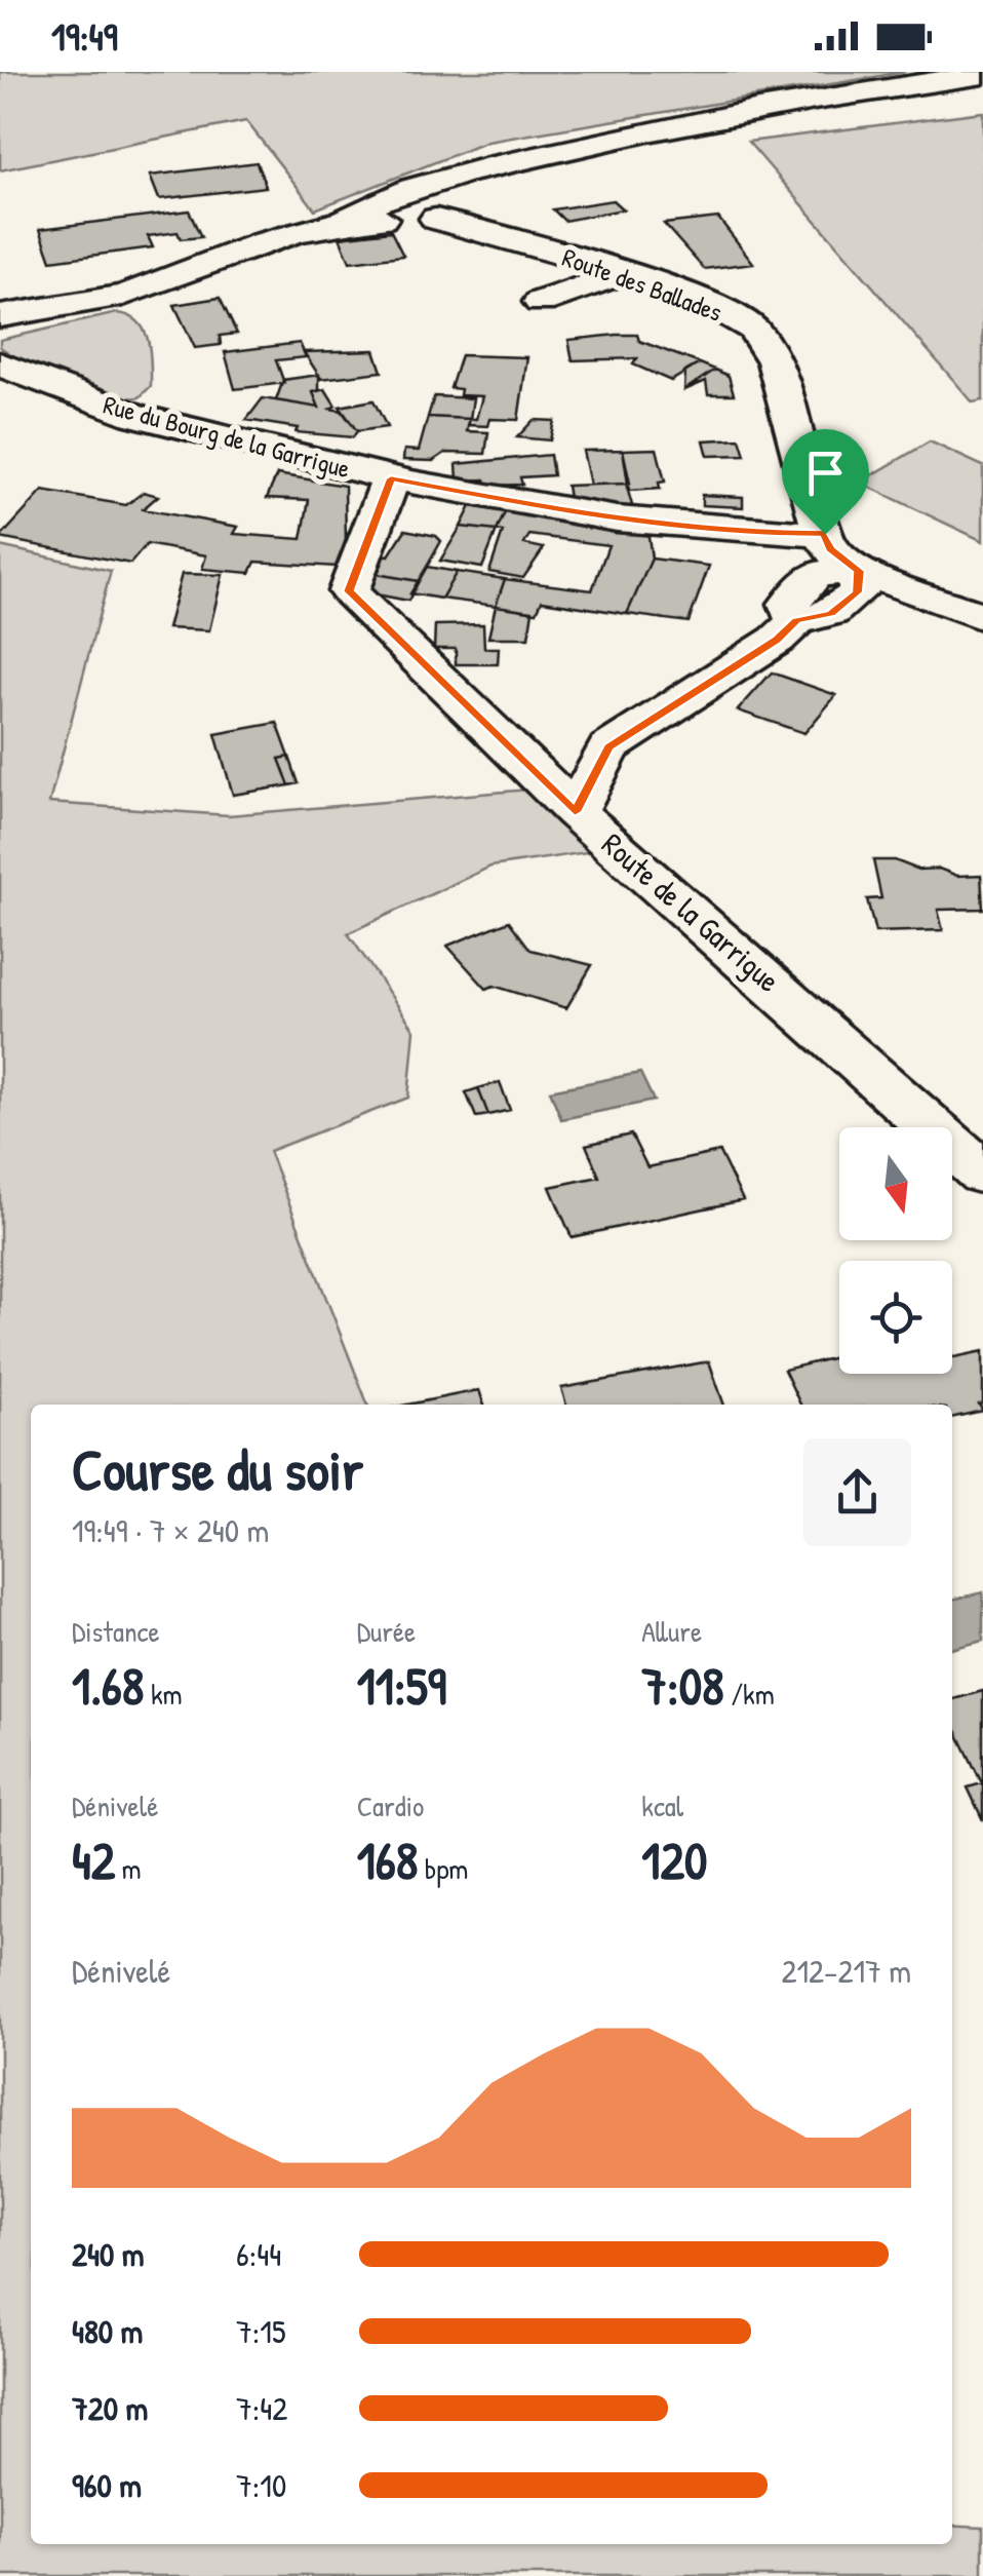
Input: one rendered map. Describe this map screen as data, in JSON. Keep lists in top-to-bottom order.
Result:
{
  "streets": {
    "street": ["Route des Ballades", "Rue du Bourg de la Garrigue", "Route de la Garrigue"]
  },
  "crossings": [
    ["Route des Ballades", "Rue du Bourg de la Garrigue"],
    ["Route des Ballades", "Route de la Garrigue"]
  ],
  "north": "bottom",
  "page": {
    "status": "19:49",
    "heading": ["Course du soir", "19:49 · 7 × 240 m"],
    "stats": [
      ["Distance", "1.68 km"],
      ["Durée", "11:59"],
      ["Allure", "7:08 /km"],
      ["Dénivelé", "42 m"],
      ["Cardio", "168 bpm"],
      ["kcal", "120"]
    ],
    "chart": ["Dénivelé", "212–217 m"],
    "list": [
      {
        "name": "240 m",
        "note": "6:44"
      },
      {
        "name": "480 m",
        "note": "7:15"
      },
      {
        "name": "720 m",
        "note": "7:42"
      },
      {
        "name": "960 m",
        "note": "7:10"
      }
    ]
  }
}
